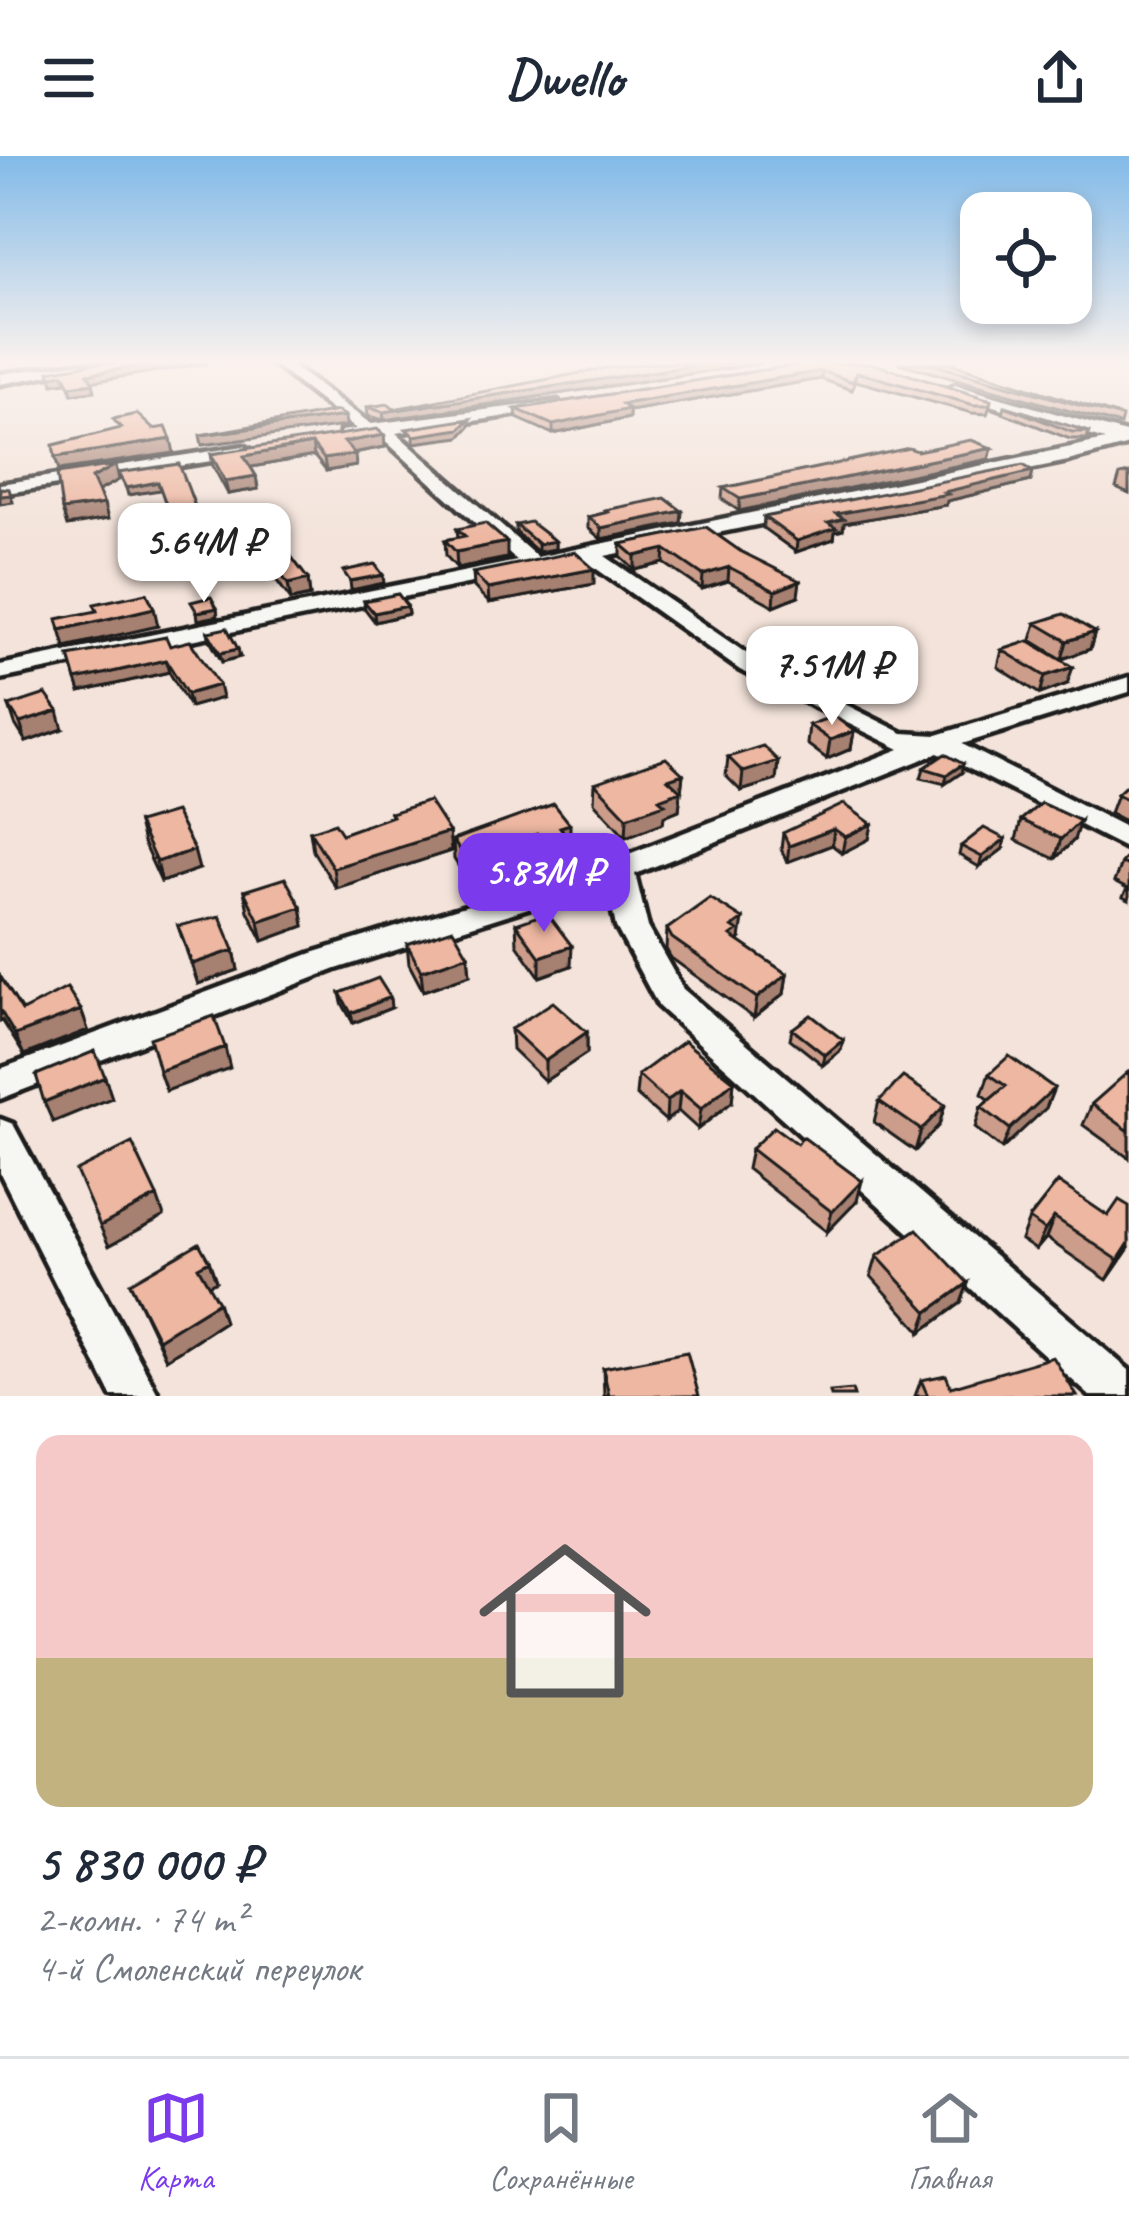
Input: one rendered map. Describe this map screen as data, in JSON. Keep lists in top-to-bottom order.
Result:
{
  "page": {
    "header": "Dwello",
    "price": ["5.64M ₽", "7.51M ₽", "5.83M ₽"],
    "list": [
      {
        "name": "5 830 000 ₽",
        "note": "2-комн. · 74 m² · 4-й Смоленский переулок"
      }
    ],
    "tabs": ["Карта", "Сохранённые", "Главная"]
  }
}
